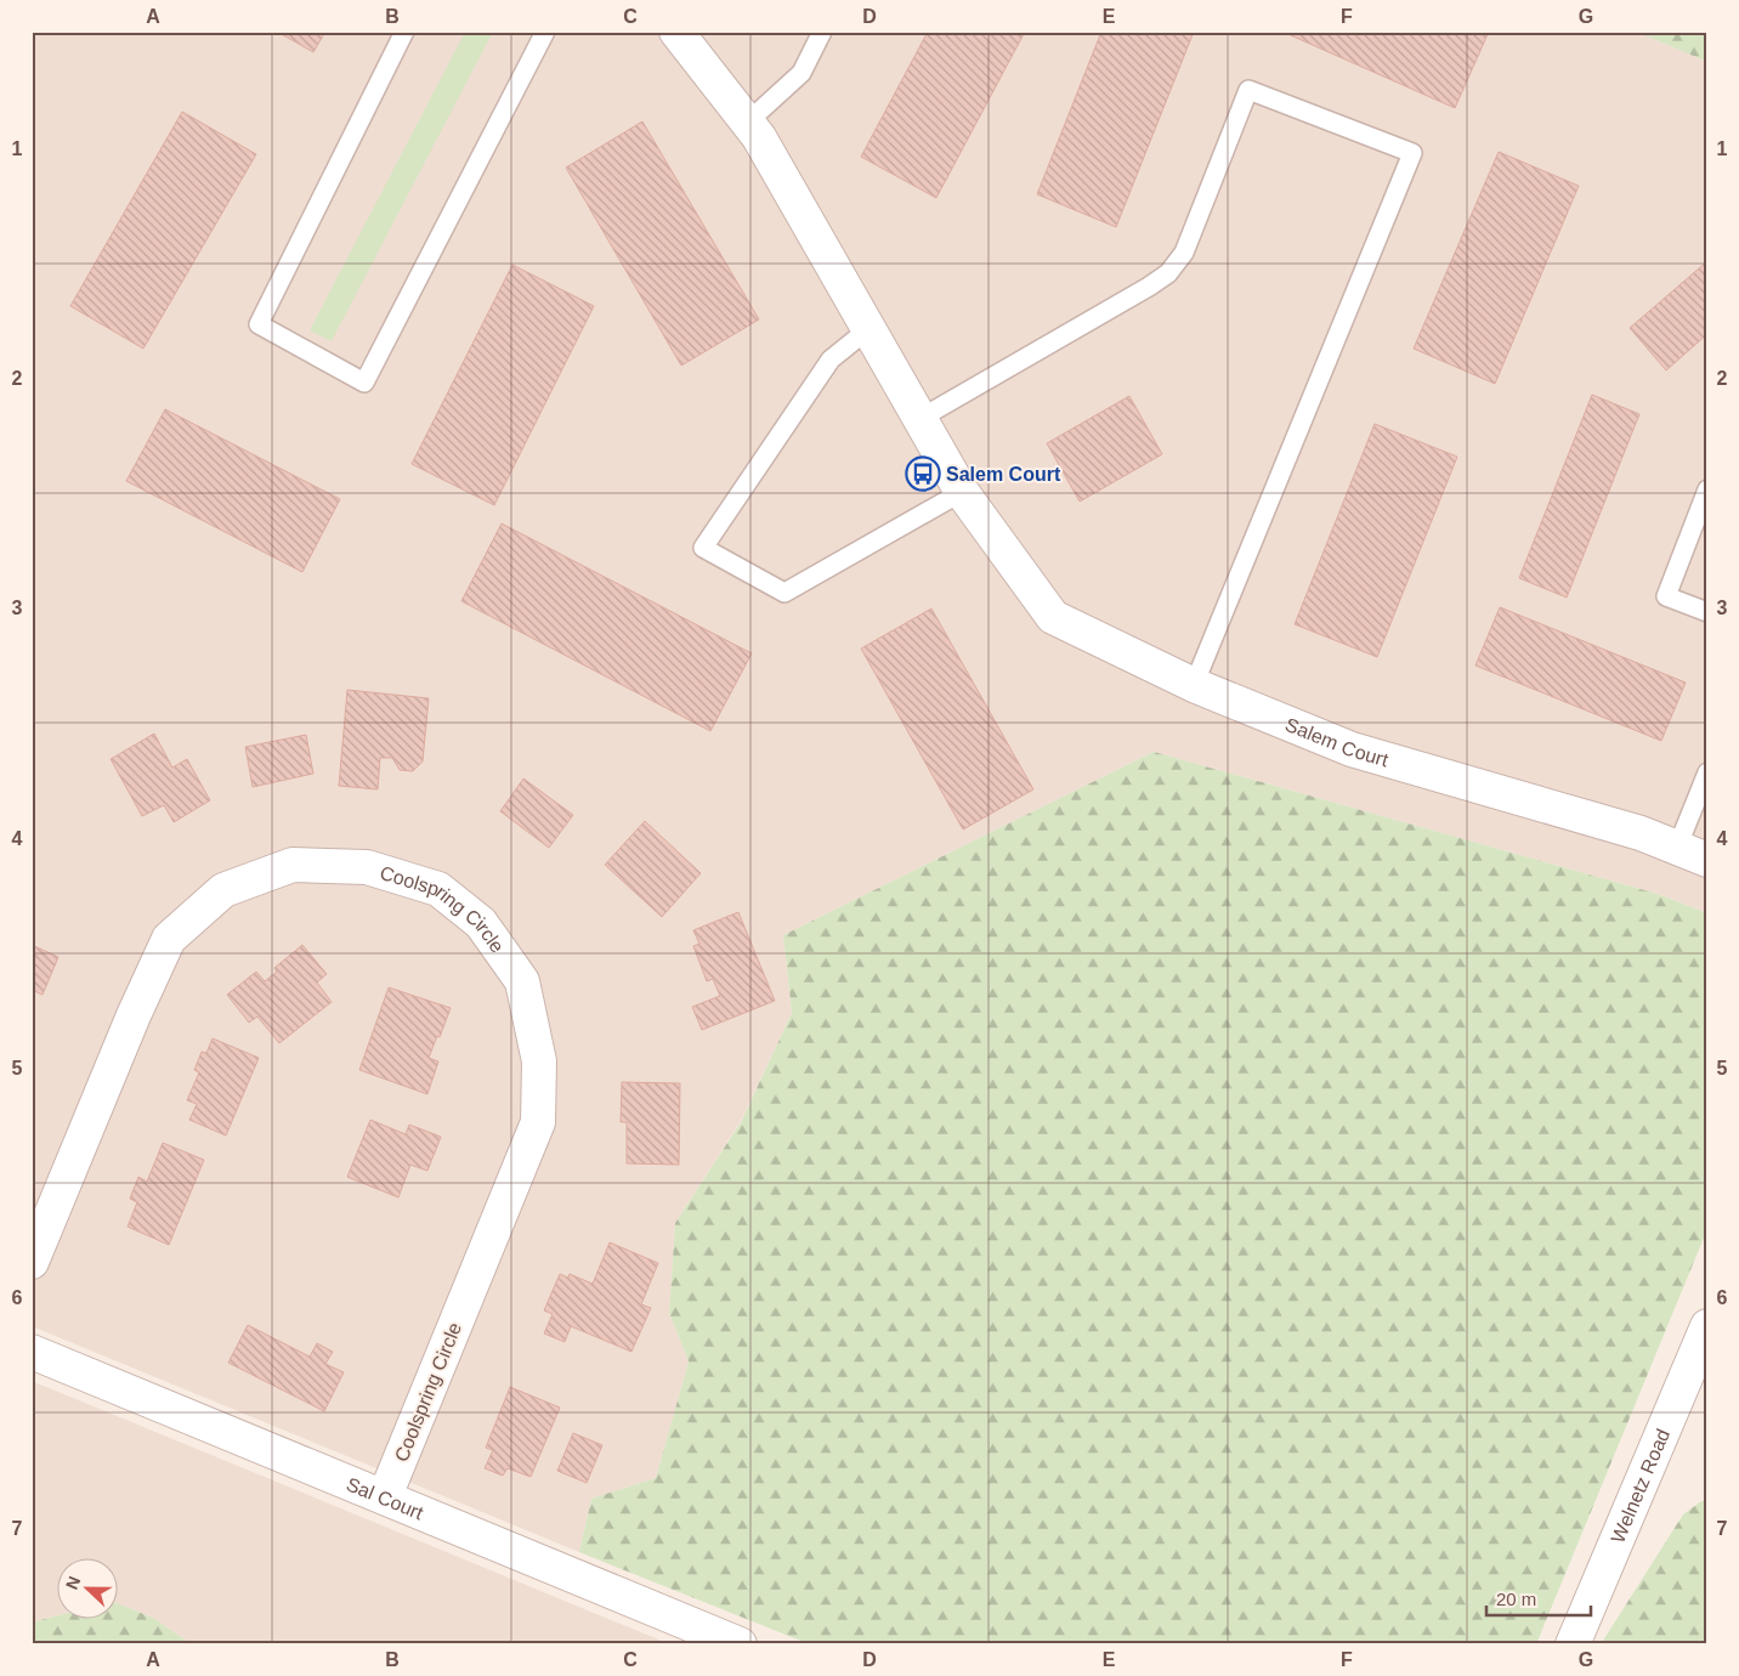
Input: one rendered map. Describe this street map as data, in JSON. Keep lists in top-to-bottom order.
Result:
{
  "streets": {
    "street": [
      "Salem Court",
      "Coolspring Circle",
      "Welnetz Road",
      "Sal Court"
    ]
  },
  "crossings": [
    ["Coolspring Circle", "Sal Court"]
  ],
  "places": {
    "bus stop": ["Salem Court"]
  },
  "scale_bar": "20 m",
  "north": "left",
  "grid": {
    "columns": [
      "A",
      "B",
      "C",
      "D",
      "E",
      "F",
      "G"
    ],
    "rows": [
      "1",
      "2",
      "3",
      "4",
      "5",
      "6",
      "7"
    ]
  }
}
